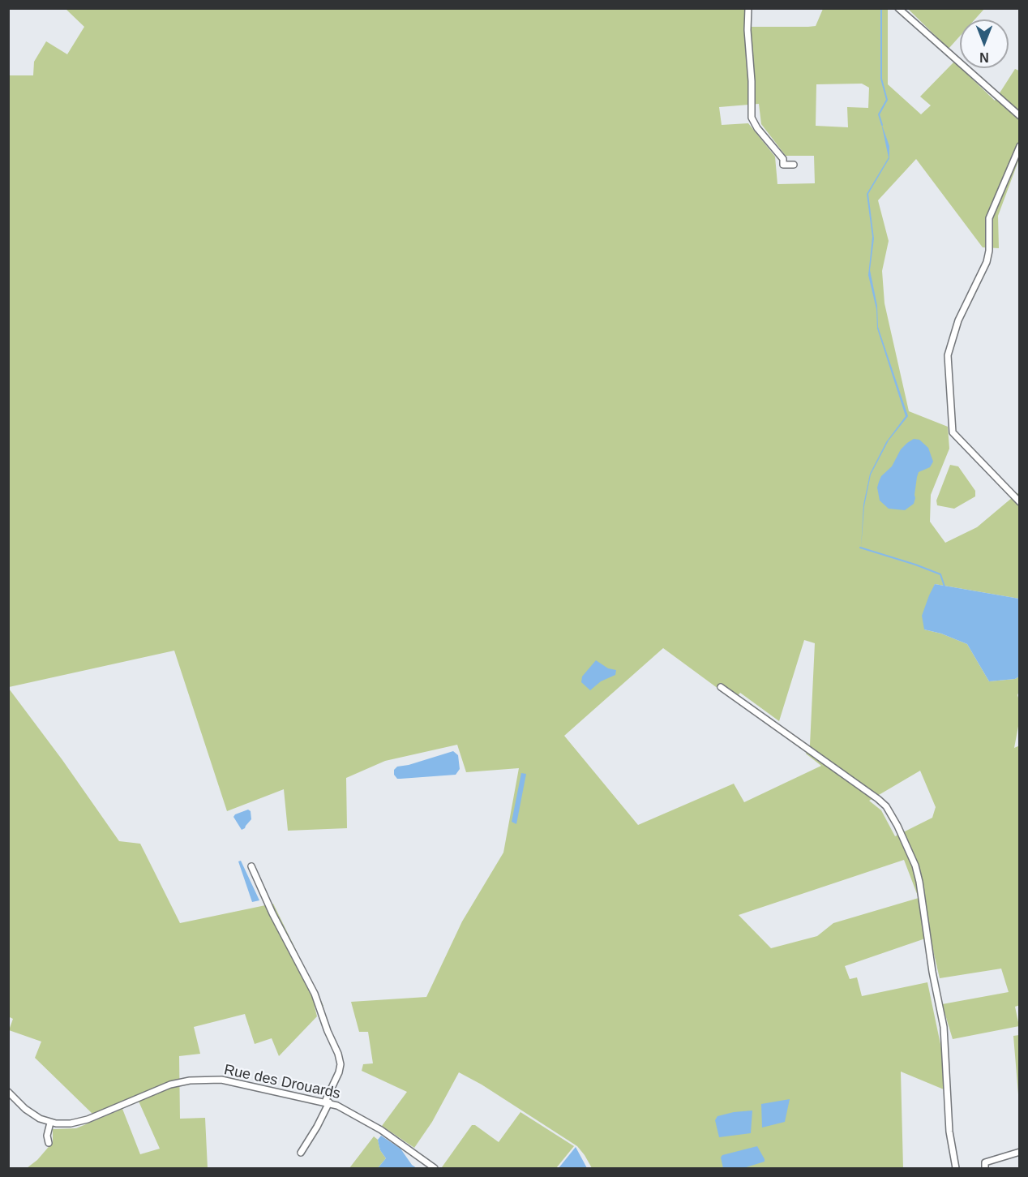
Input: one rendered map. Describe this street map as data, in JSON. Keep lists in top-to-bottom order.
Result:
{
  "streets": {
    "street": ["Rue des Drouards"]
  },
  "north": "bottom"
}
